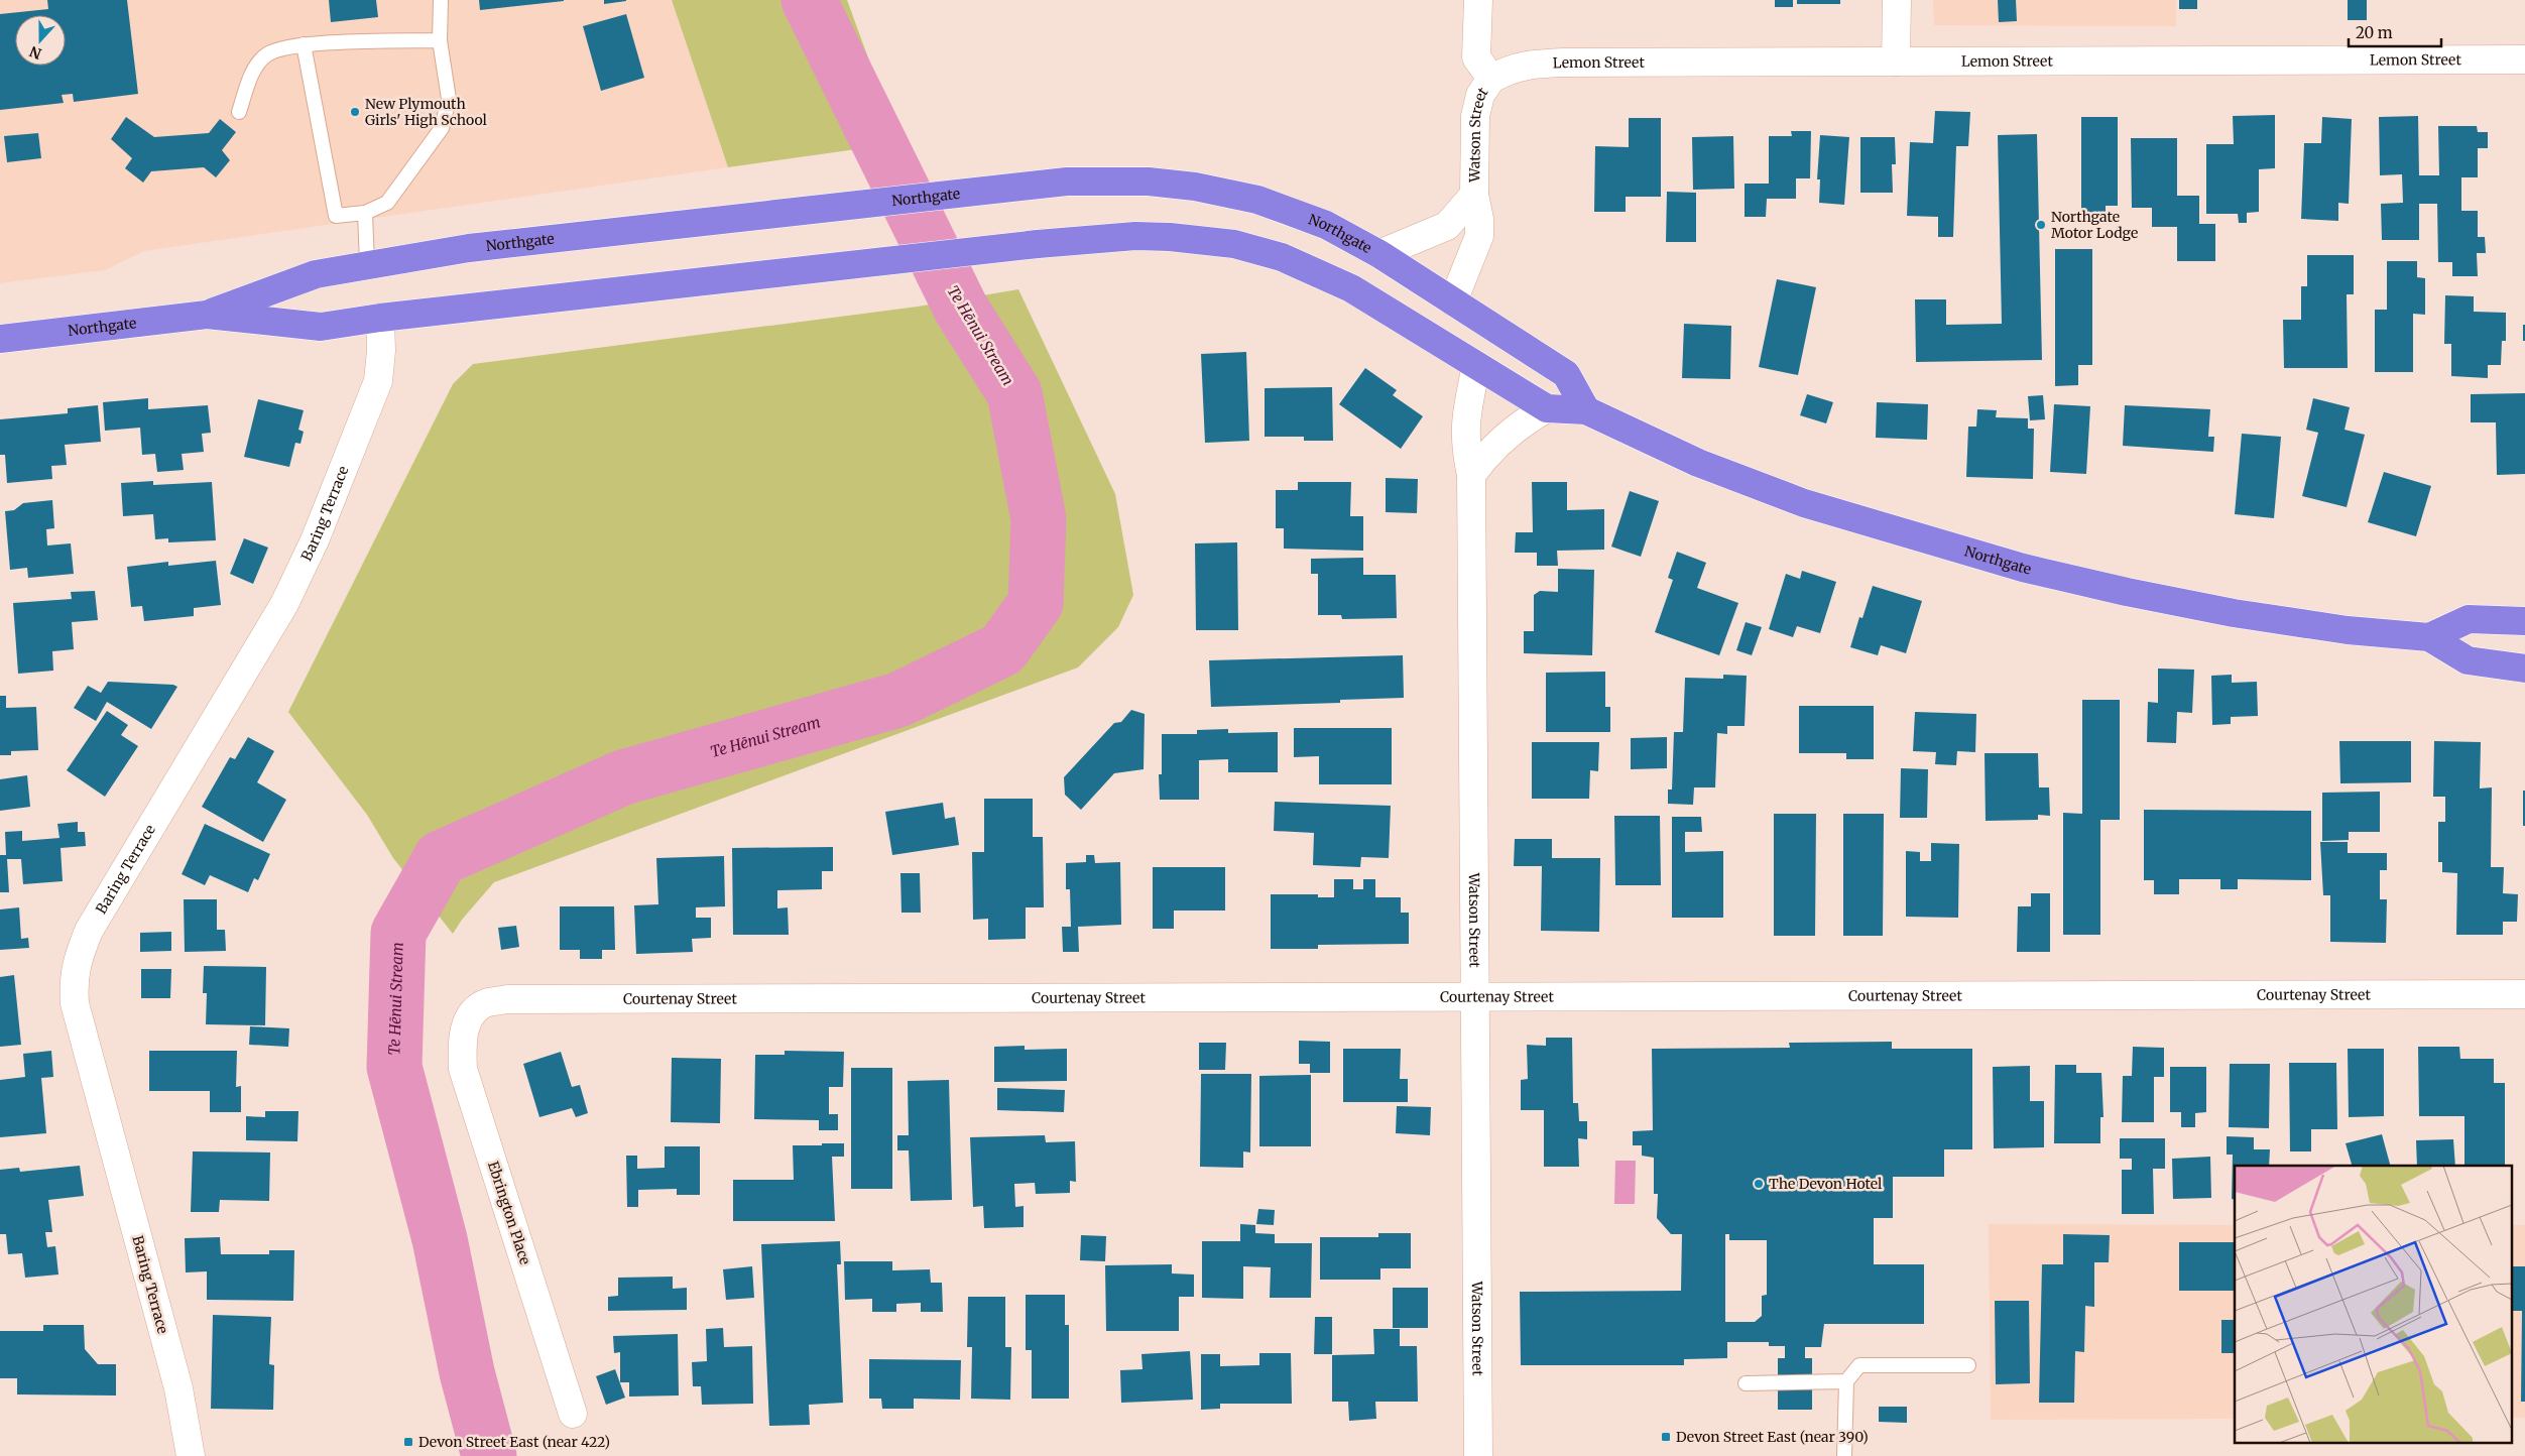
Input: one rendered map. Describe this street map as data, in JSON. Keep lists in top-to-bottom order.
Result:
{
  "streets": {
    "highway": ["Northgate"],
    "street": [
      "Lemon Street",
      "Watson Street",
      "Baring Terrace",
      "Courtenay Street",
      "Ebrington Place"
    ]
  },
  "crossings": [
    ["Lemon Street", "Watson Street"],
    ["Watson Street", "Northgate"],
    ["Watson Street", "Courtenay Street"],
    ["Northgate", "Baring Terrace"],
    ["Courtenay Street", "Ebrington Place"]
  ],
  "water": ["Te Hēnui Stream"],
  "places": {
    "other": ["New Plymouth Girls' High School", "Northgate Motor Lodge", "The Devon Hotel"],
    "transit": ["Devon Street East (near 390)", "Devon Street East (near 422)"]
  },
  "scale_bar": "20 m",
  "north": "bottom"
}
